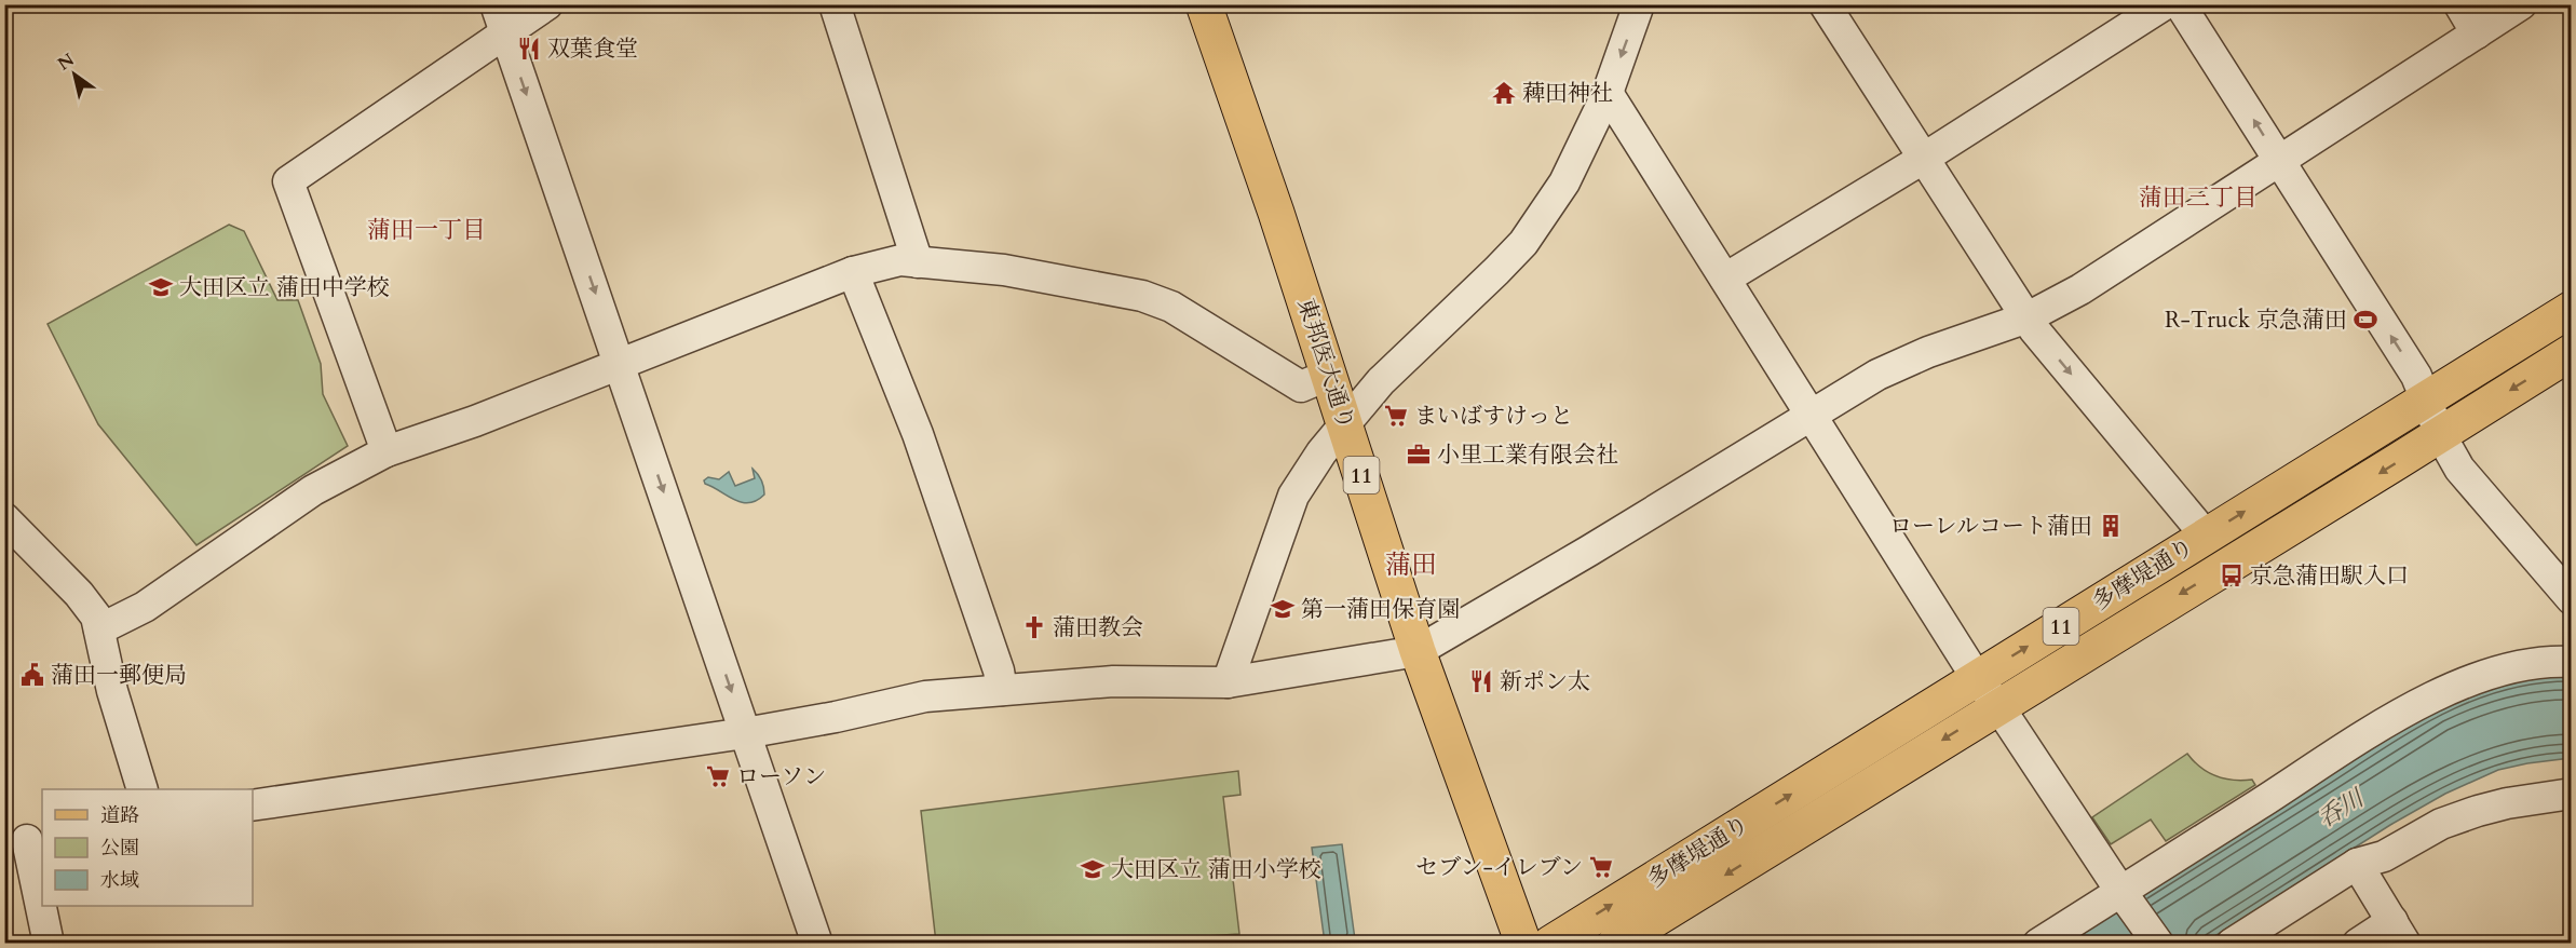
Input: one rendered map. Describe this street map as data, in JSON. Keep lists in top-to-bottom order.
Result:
{
  "streets": {
    "main road": ["東邦医大通り", "11", "多摩堤通り"]
  },
  "districts": ["蒲田三丁目", "蒲田一丁目", "蒲田"],
  "water": ["呑川"],
  "places": {
    "restaurant": ["双葉食堂", "新ポン太"],
    "temple": ["薭田神社"],
    "school or university": ["大田区立 蒲田中学校", "第一蒲田保育園", "大田区立 蒲田小学校"],
    "sports": ["R-Truck 京急蒲田"],
    "supermarket": ["まいばすけっと", "ローソン", "セブン-イレブン"],
    "office": ["小里工業有限会社"],
    "building": ["ローレルコート蒲田"],
    "bus stop": ["京急蒲田駅入口"],
    "church": ["蒲田教会"],
    "public building": ["蒲田一郵便局"]
  },
  "legend": ["道路", "公園", "水域"],
  "north": "top left"
}
